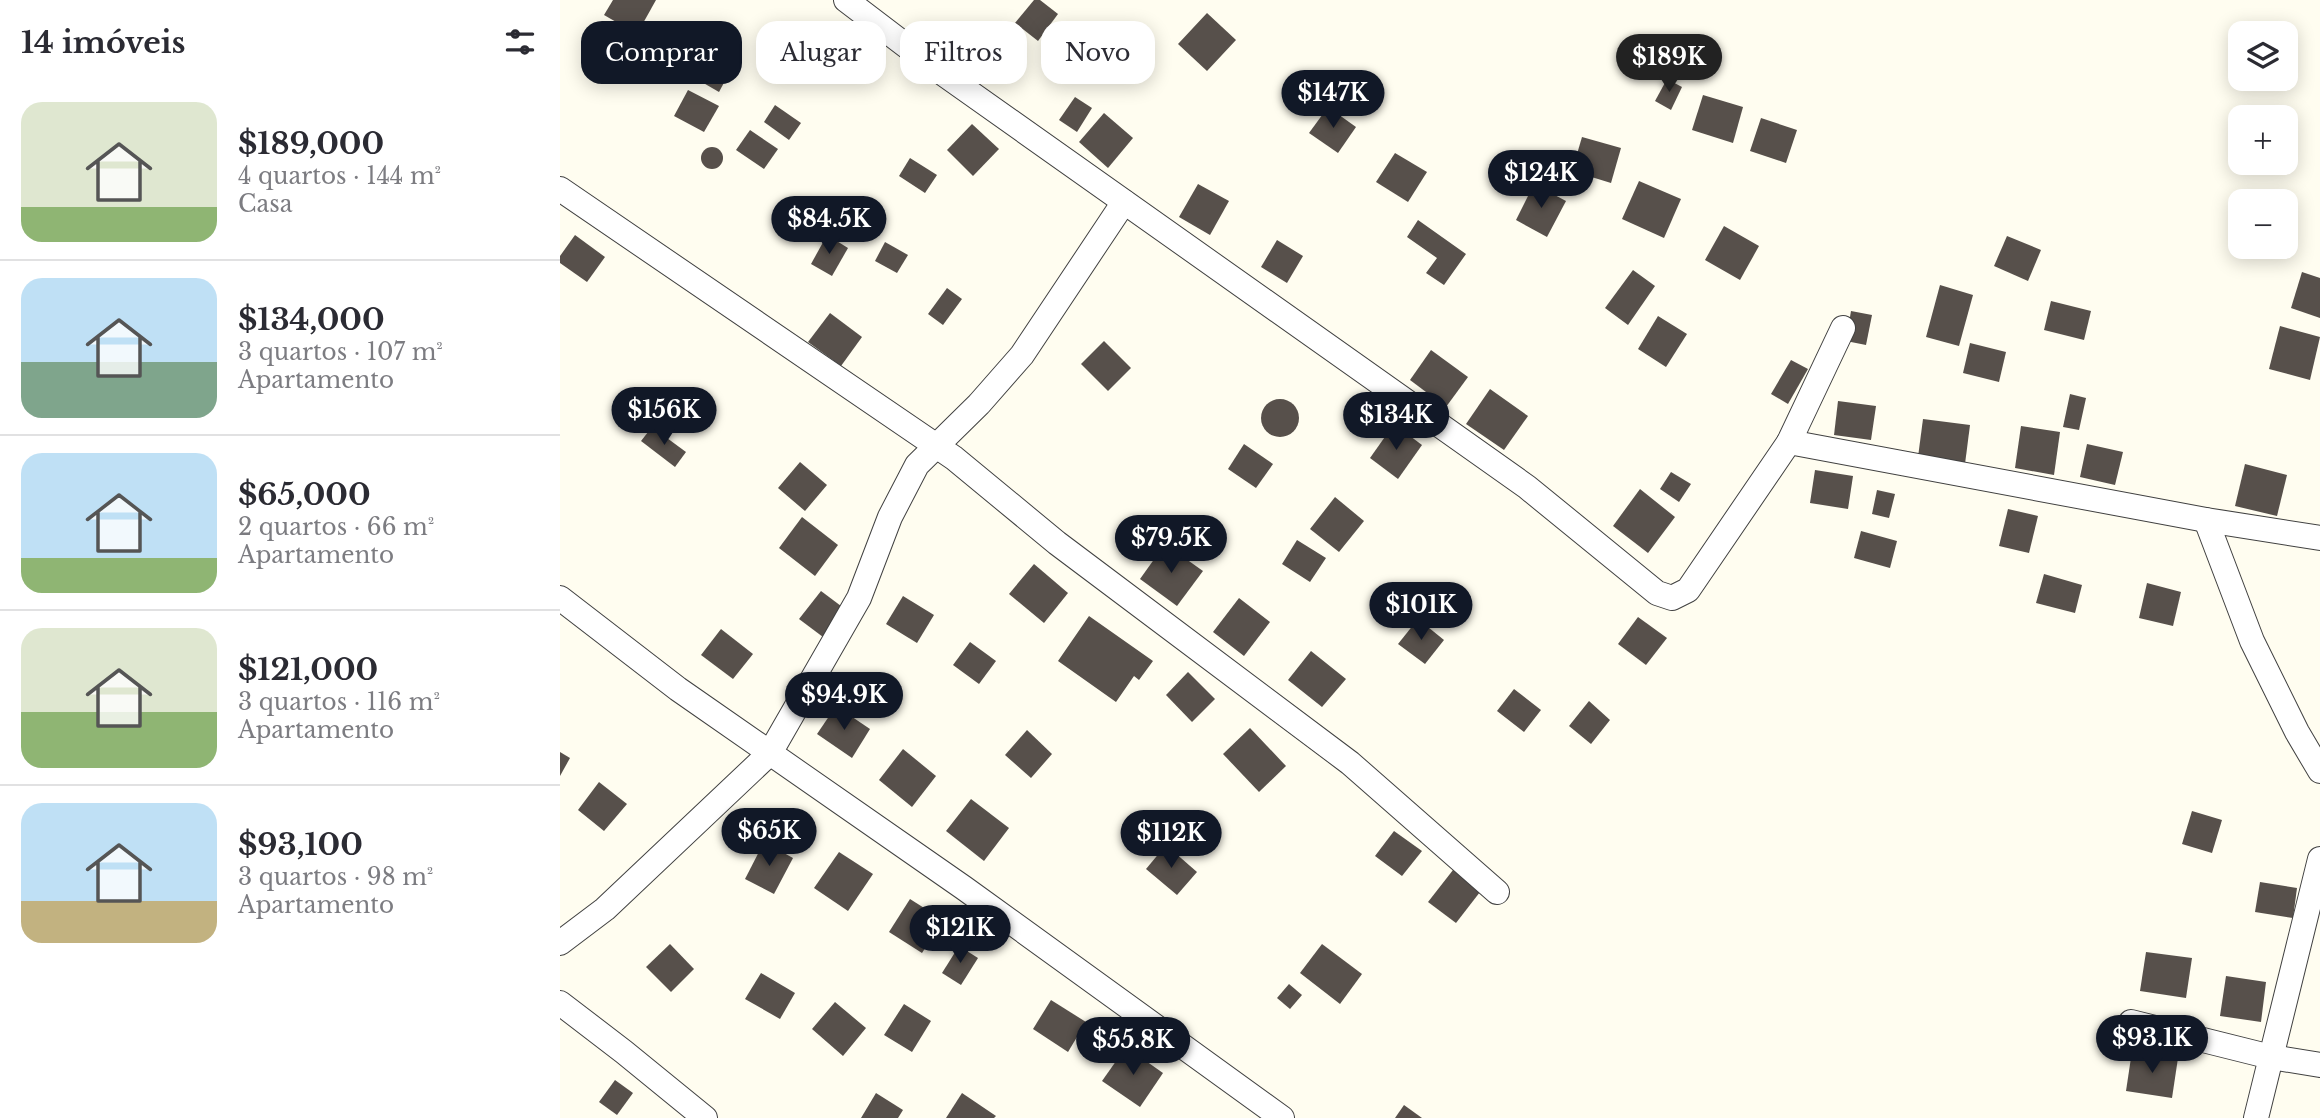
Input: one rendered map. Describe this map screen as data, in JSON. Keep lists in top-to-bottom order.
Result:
{
  "page": {
    "heading": "14 imóveis",
    "map_buttons": ["+", "−"],
    "chip": [
      "Comprar",
      "Alugar",
      "Filtros",
      "Novo"
    ],
    "price": [
      "$189K",
      "$147K",
      "$124K",
      "$84.5K",
      "$156K",
      "$134K",
      "$79.5K",
      "$101K",
      "$94.9K",
      "$65K",
      "$112K",
      "$121K",
      "$93.1K",
      "$55.8K"
    ],
    "list": [
      {
        "name": "$189,000",
        "note": "4 quartos · 144 m² · Casa"
      },
      {
        "name": "$134,000",
        "note": "3 quartos · 107 m² · Apartamento"
      },
      {
        "name": "$65,000",
        "note": "2 quartos · 66 m² · Apartamento"
      },
      {
        "name": "$121,000",
        "note": "3 quartos · 116 m² · Apartamento"
      },
      {
        "name": "$93,100",
        "note": "3 quartos · 98 m² · Apartamento"
      }
    ]
  }
}
